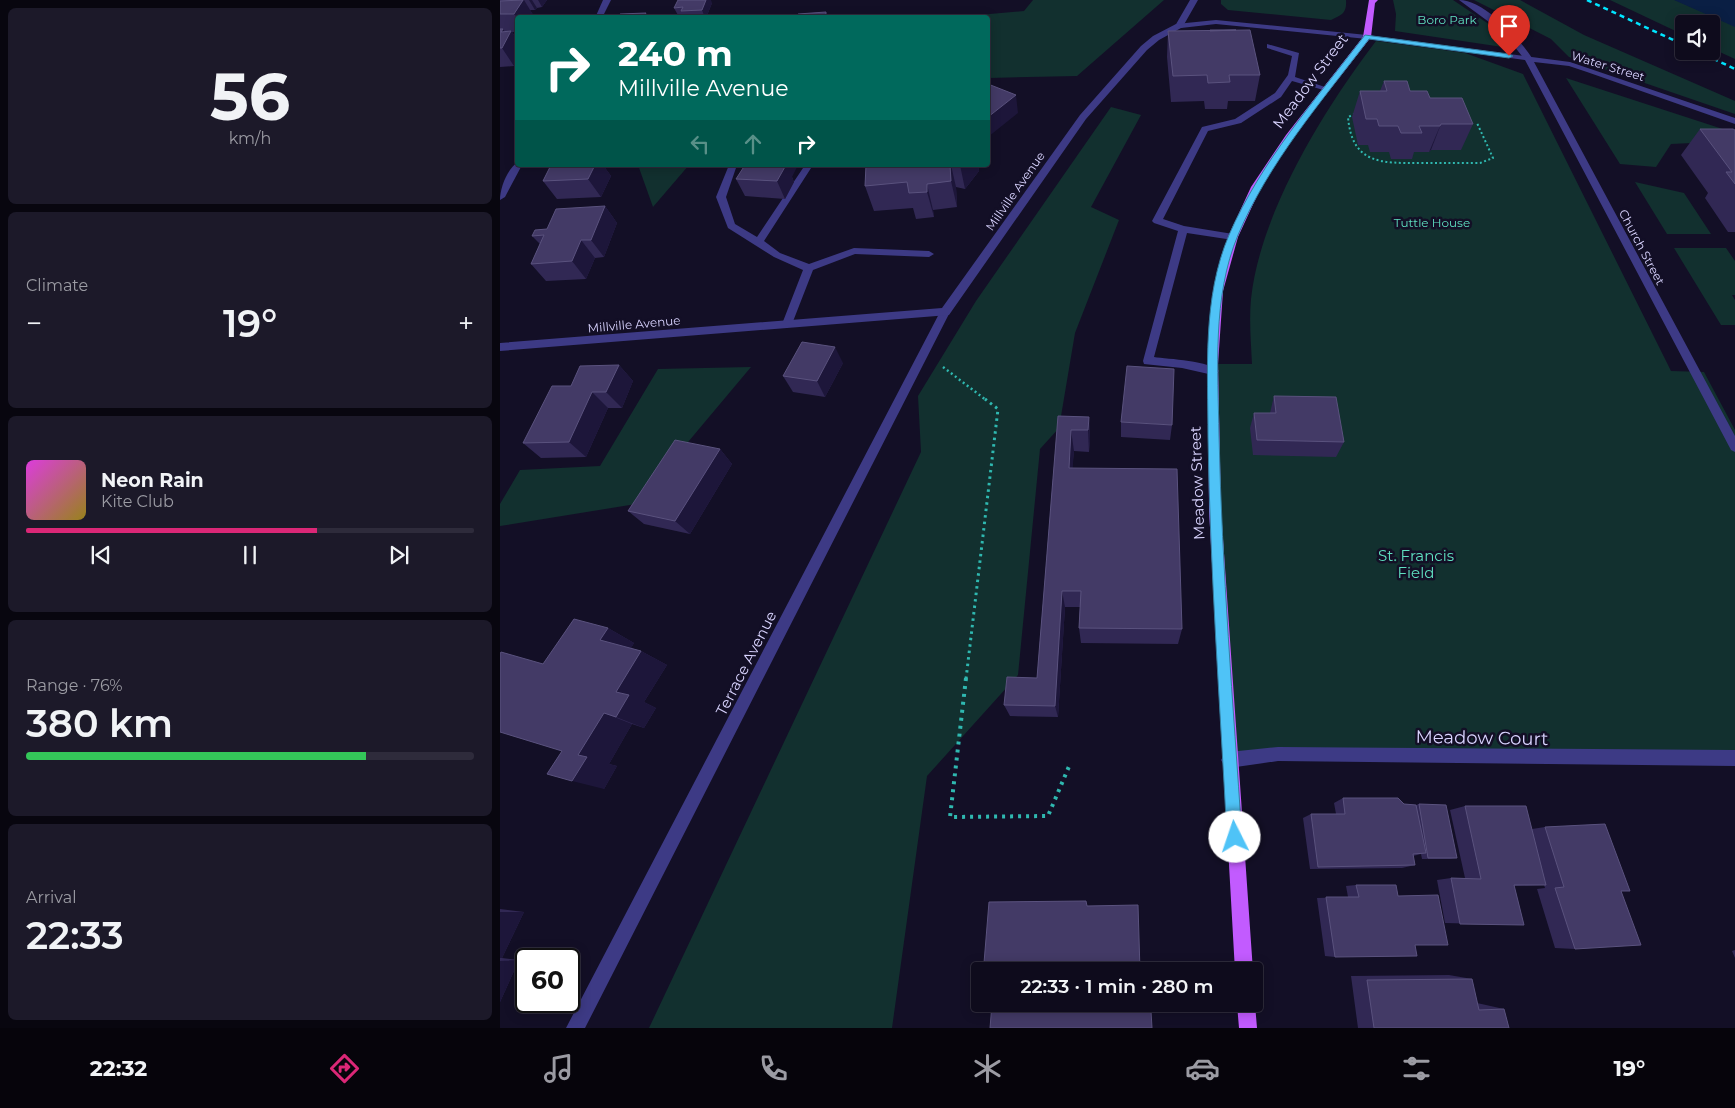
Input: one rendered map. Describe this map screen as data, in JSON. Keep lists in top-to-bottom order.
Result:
{
  "streets": {
    "main road": ["Meadow Street"],
    "street": [
      "Water Street",
      "Millville Avenue",
      "Church Street",
      "Terrace Avenue",
      "Meadow Court"
    ]
  },
  "crossings": [
    ["Water Street", "Millville Avenue"],
    ["Water Street", "Church Street"],
    ["Meadow Street", "Millville Avenue"],
    ["Meadow Street", "Meadow Court"],
    ["Millville Avenue", "Church Street"],
    ["Millville Avenue", "Terrace Avenue"]
  ],
  "parks": ["Boro Park", "Tuttle House", "St. Francis Field"],
  "page": {
    "tile": [
      ["56", "km/h"],
      "Climate",
      ["Range · 76%", "380 km"],
      ["Arrival", "22:33"]
    ],
    "turn": ["240 m", "Millville Avenue"],
    "heat": ["−", "19°", "+"],
    "song": ["Neon Rain", "Kite Club"],
    "limit": "60",
    "trip": "22:33 · 1 min · 280 m",
    "tabs": ["22:32", "19°"]
  }
}
